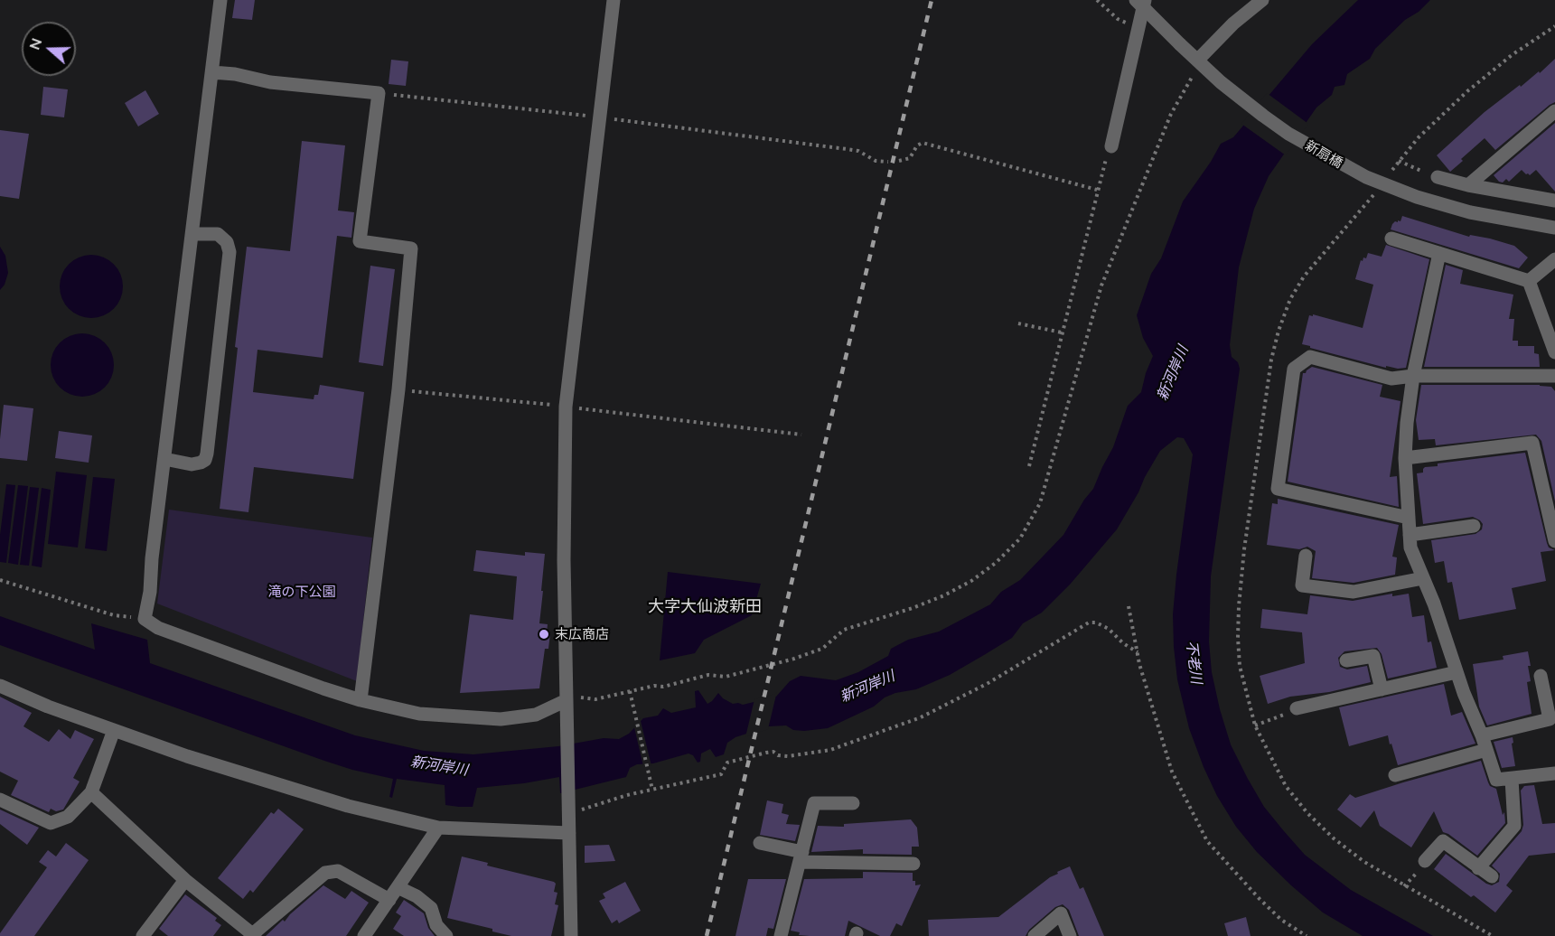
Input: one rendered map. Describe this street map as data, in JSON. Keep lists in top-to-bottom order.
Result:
{
  "streets": {
    "street": ["新扇橋"]
  },
  "districts": ["大字大仙波新田"],
  "water": ["新河岸川", "不老川"],
  "parks": ["滝の下公園"],
  "places": ["末広商店"],
  "north": "left"
}
